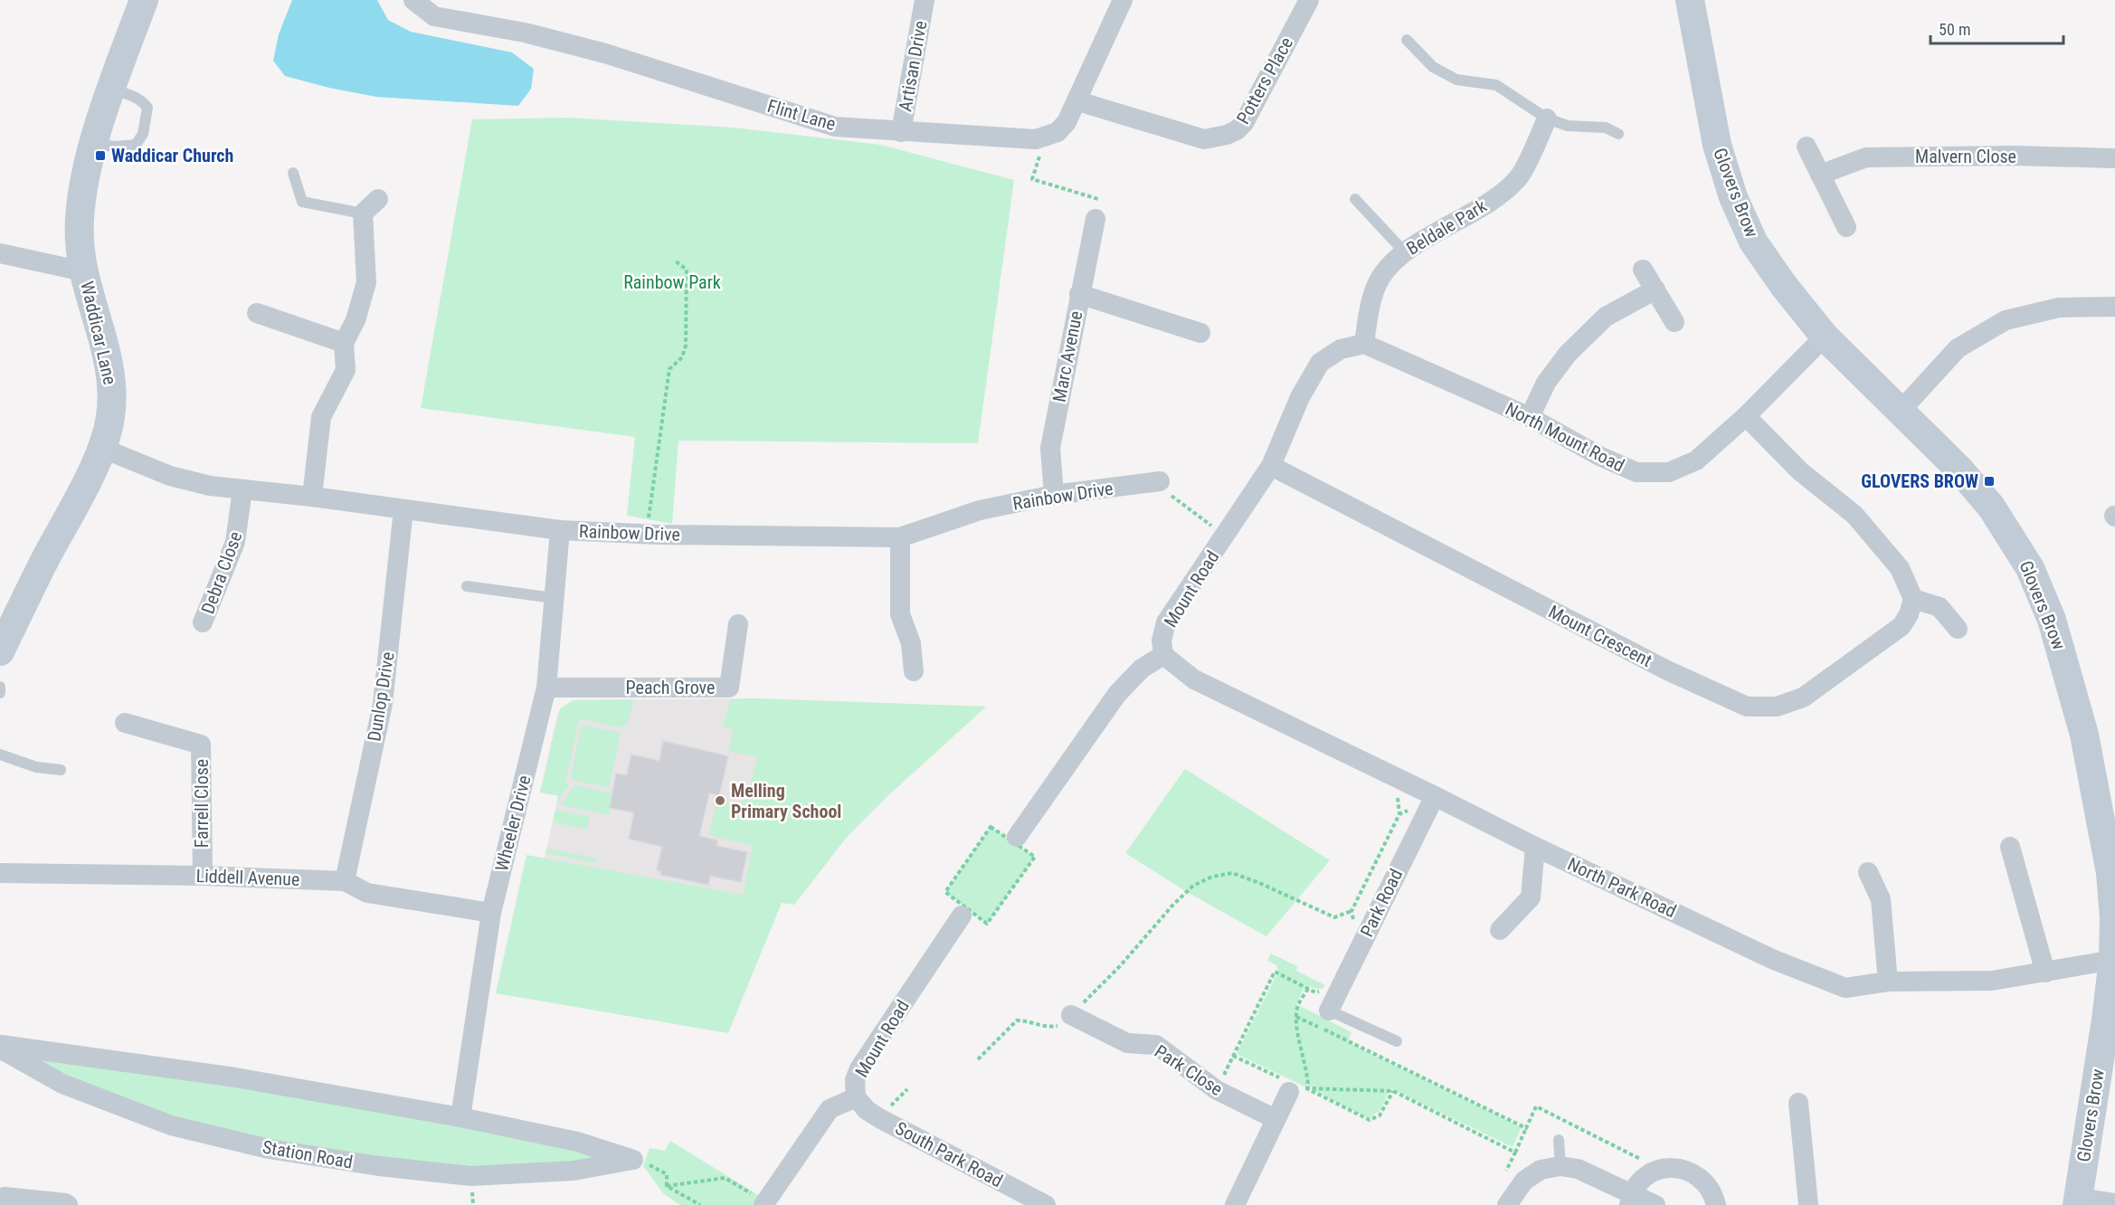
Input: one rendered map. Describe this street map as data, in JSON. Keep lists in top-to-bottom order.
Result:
{
  "streets": {
    "main road": ["Glovers Brow", "Waddicar Lane"],
    "street": [
      "Artisan Drive",
      "Potters Place",
      "Flint Lane",
      "Malvern Close",
      "Beldale Park",
      "Marc Avenue",
      "North Mount Road",
      "Rainbow Drive",
      "Debra Close",
      "Mount Road",
      "Mount Crescent",
      "Peach Grove",
      "Dunlop Drive",
      "Farrell Close",
      "Wheeler Drive",
      "Liddell Avenue",
      "North Park Road",
      "Park Road",
      "Park Close",
      "Station Road",
      "South Park Road"
    ]
  },
  "crossings": [
    ["Artisan Drive", "Flint Lane"],
    ["Glovers Brow", "North Mount Road"],
    ["Glovers Brow", "North Park Road"],
    ["Beldale Park", "North Mount Road"],
    ["Beldale Park", "Mount Road"],
    ["Waddicar Lane", "Rainbow Drive"],
    ["Marc Avenue", "Rainbow Drive"],
    ["North Mount Road", "Mount Road"],
    ["Rainbow Drive", "Debra Close"],
    ["Rainbow Drive", "Dunlop Drive"],
    ["Rainbow Drive", "Wheeler Drive"],
    ["Mount Road", "Mount Crescent"],
    ["Mount Road", "North Park Road"],
    ["Mount Road", "South Park Road"],
    ["Peach Grove", "Wheeler Drive"],
    ["Dunlop Drive", "Liddell Avenue"],
    ["Farrell Close", "Liddell Avenue"],
    ["Wheeler Drive", "Liddell Avenue"],
    ["Wheeler Drive", "Station Road"],
    ["North Park Road", "Park Road"]
  ],
  "parks": ["Rainbow Park"],
  "places": {
    "transit": ["Waddicar Church", "GLOVERS BROW"],
    "other": ["Melling Primary School"]
  },
  "scale_bar": "50 m"
}
